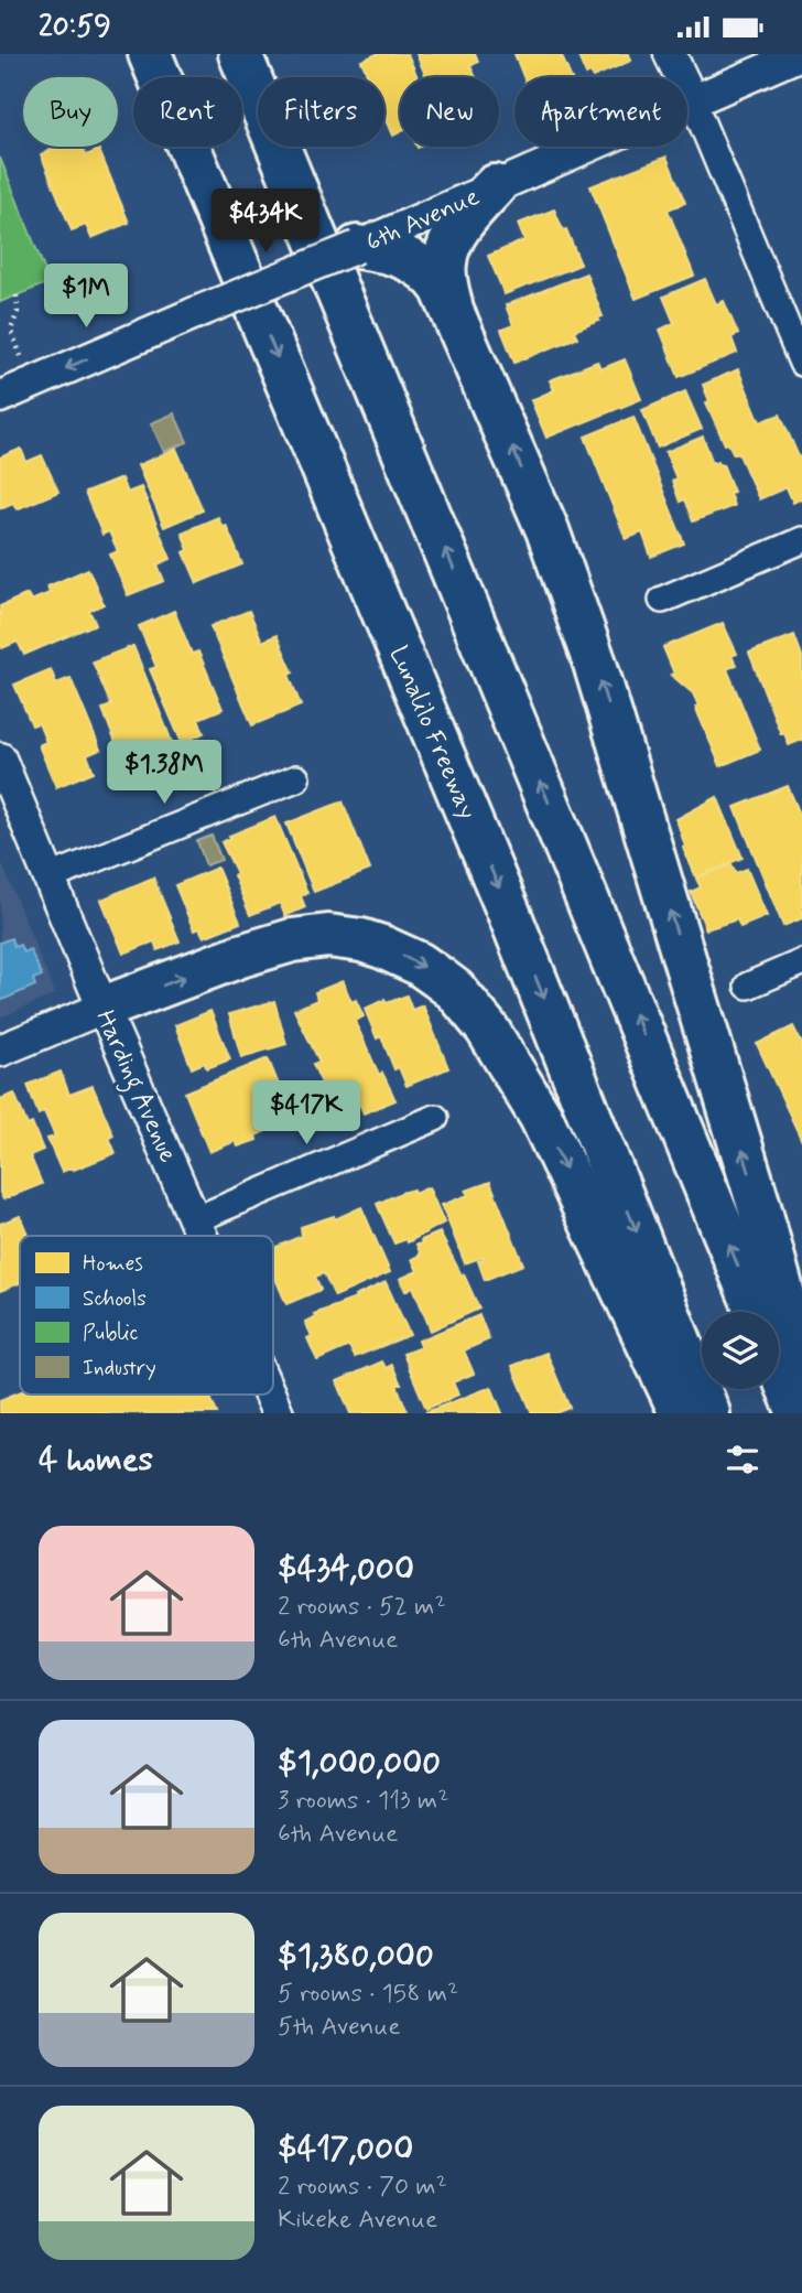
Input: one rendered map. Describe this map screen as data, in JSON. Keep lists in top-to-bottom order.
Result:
{
  "streets": {
    "highway": ["Lunalilo Freeway"],
    "street": ["6th Avenue", "Harding Avenue"]
  },
  "one_way": ["6th Avenue"],
  "legend": [
    "Homes",
    "Schools",
    "Public",
    "Industry"
  ],
  "page": {
    "status": "20:59",
    "chip": [
      "Buy",
      "Rent",
      "Filters",
      "New",
      "Apartment"
    ],
    "price": [
      "$434K",
      "$1M",
      "$1.38M",
      "$417K"
    ],
    "heading": "4 homes",
    "list": [
      {
        "name": "$434,000",
        "note": "2 rooms · 52 m² · 6th Avenue"
      },
      {
        "name": "$1,000,000",
        "note": "3 rooms · 113 m² · 6th Avenue"
      },
      {
        "name": "$1,380,000",
        "note": "5 rooms · 158 m² · 5th Avenue"
      },
      {
        "name": "$417,000",
        "note": "2 rooms · 70 m² · Kikeke Avenue"
      }
    ]
  }
}
